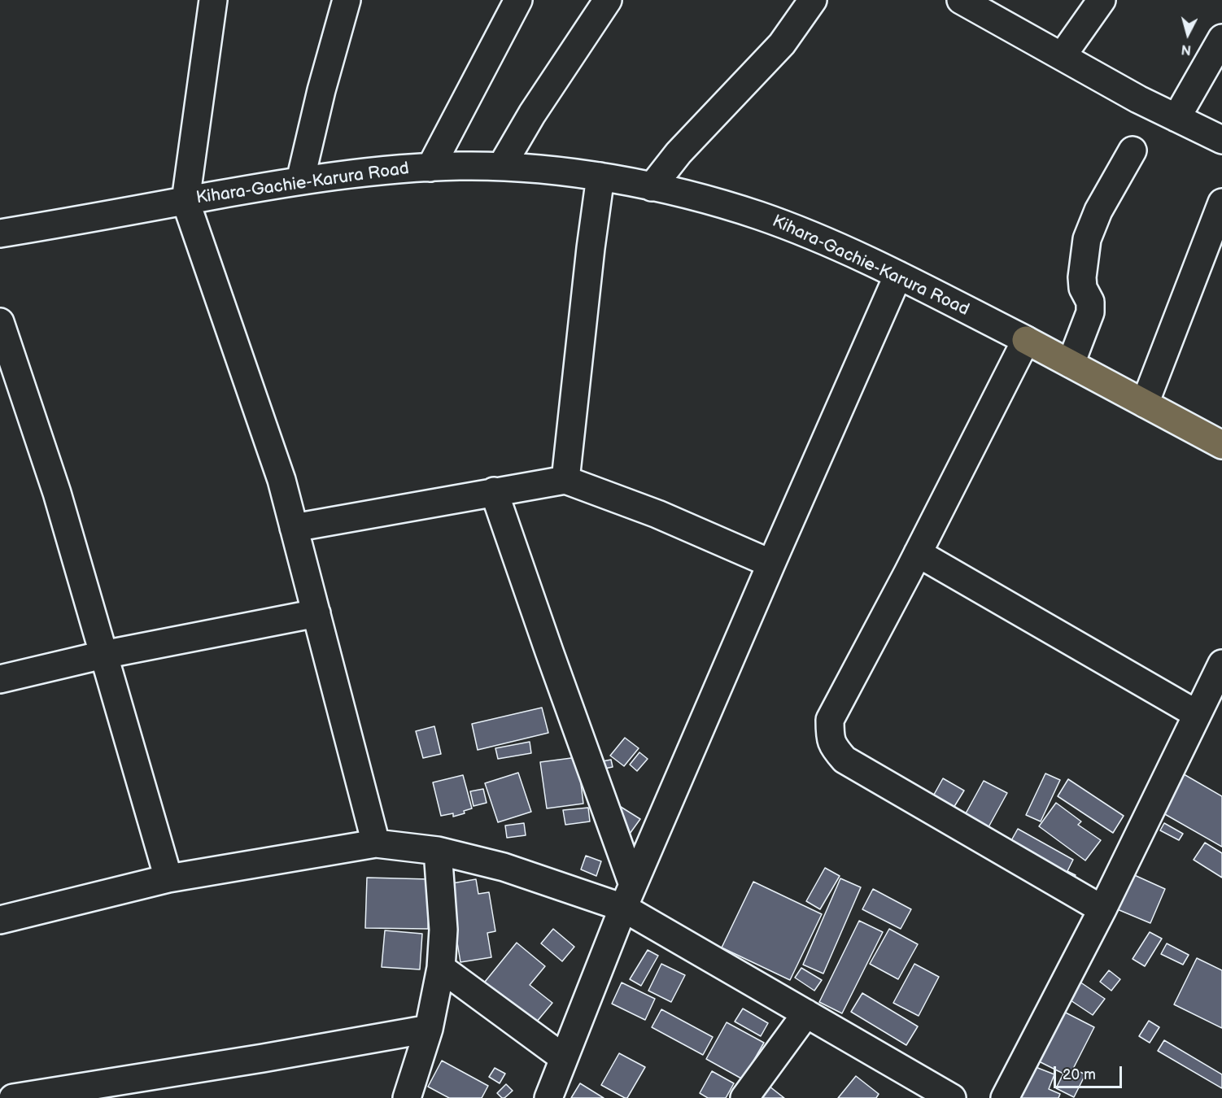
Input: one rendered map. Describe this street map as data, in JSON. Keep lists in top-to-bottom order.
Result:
{
  "streets": {
    "main road": ["Kihara-Gachie-Karura Road"]
  },
  "scale_bar": "20 m",
  "north": "bottom"
}
